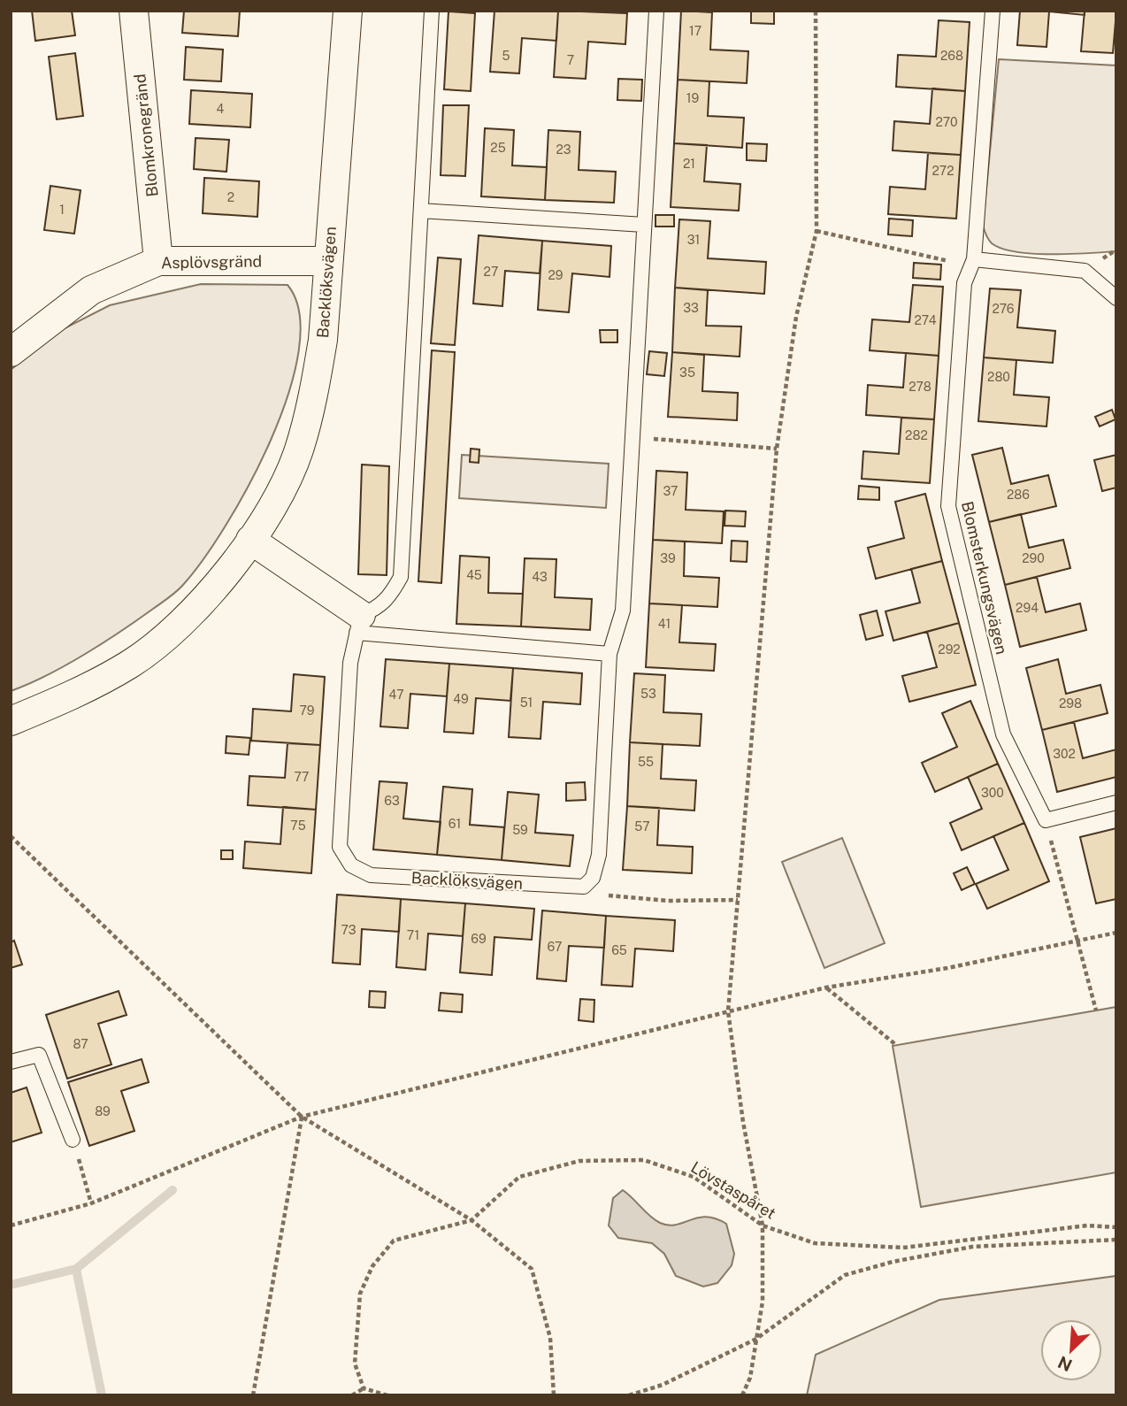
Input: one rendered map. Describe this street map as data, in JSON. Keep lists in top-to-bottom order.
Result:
{
  "streets": {
    "street": ["Blomkronegränd", "Asplövsgränd", "Backlöksvägen"],
    "lane": ["Blomsterkungsvägen"],
    "path": ["Lövstaspåret"]
  },
  "crossings": [
    ["Blomkronegränd", "Asplövsgränd"],
    ["Asplövsgränd", "Backlöksvägen"]
  ],
  "house_numbers": [
    "17",
    "5",
    "268",
    "7",
    "19",
    "4",
    "270",
    "25",
    "23",
    "21",
    "272",
    "2",
    "1",
    "31",
    "27",
    "29",
    "33",
    "276",
    "274",
    "35",
    "280",
    "278",
    "282",
    "37",
    "286",
    "39",
    "290",
    "45",
    "43",
    "294",
    "41",
    "292",
    "53",
    "47",
    "49",
    "51",
    "298",
    "79",
    "302",
    "55",
    "77",
    "300",
    "63",
    "61",
    "75",
    "57",
    "59",
    "73",
    "71",
    "69",
    "67",
    "65",
    "87",
    "89"
  ],
  "north": "bottom left"
}
